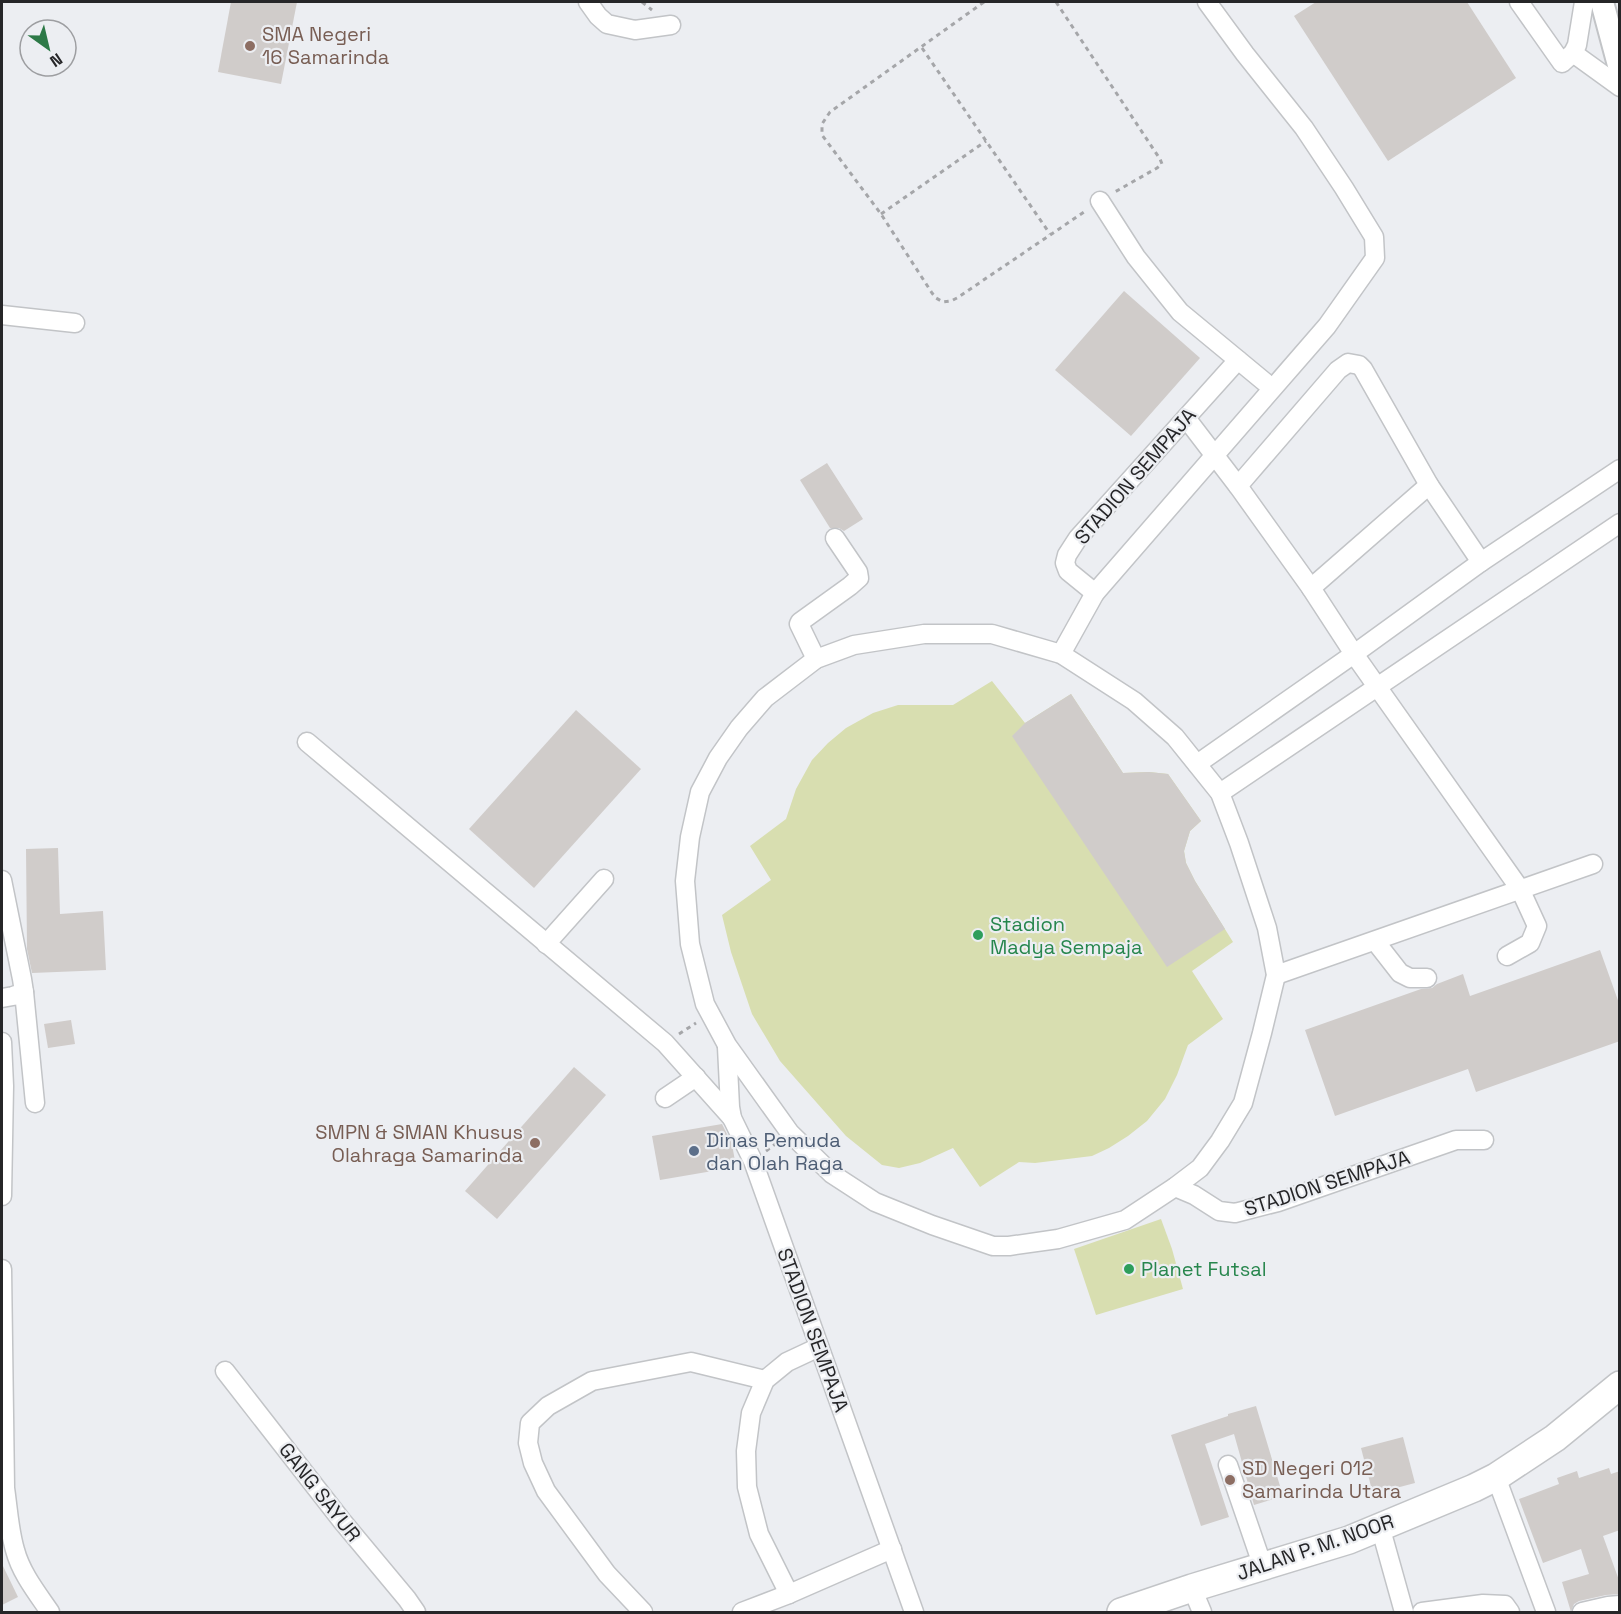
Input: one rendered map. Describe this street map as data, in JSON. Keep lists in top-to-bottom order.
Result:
{
  "streets": {
    "highway": ["JALAN P. M. NOOR"],
    "street": ["STADION SEMPAJA", "GANG SAYUR"]
  },
  "places": [
    "SMA Negeri 16 Samarinda",
    "Stadion Madya Sempaja",
    "SMPN & SMAN Khusus Olahraga Samarinda",
    "Dinas Pemuda dan Olah Raga",
    "Planet Futsal",
    "SD Negeri 012 Samarinda Utara"
  ],
  "north": "bottom right"
}
